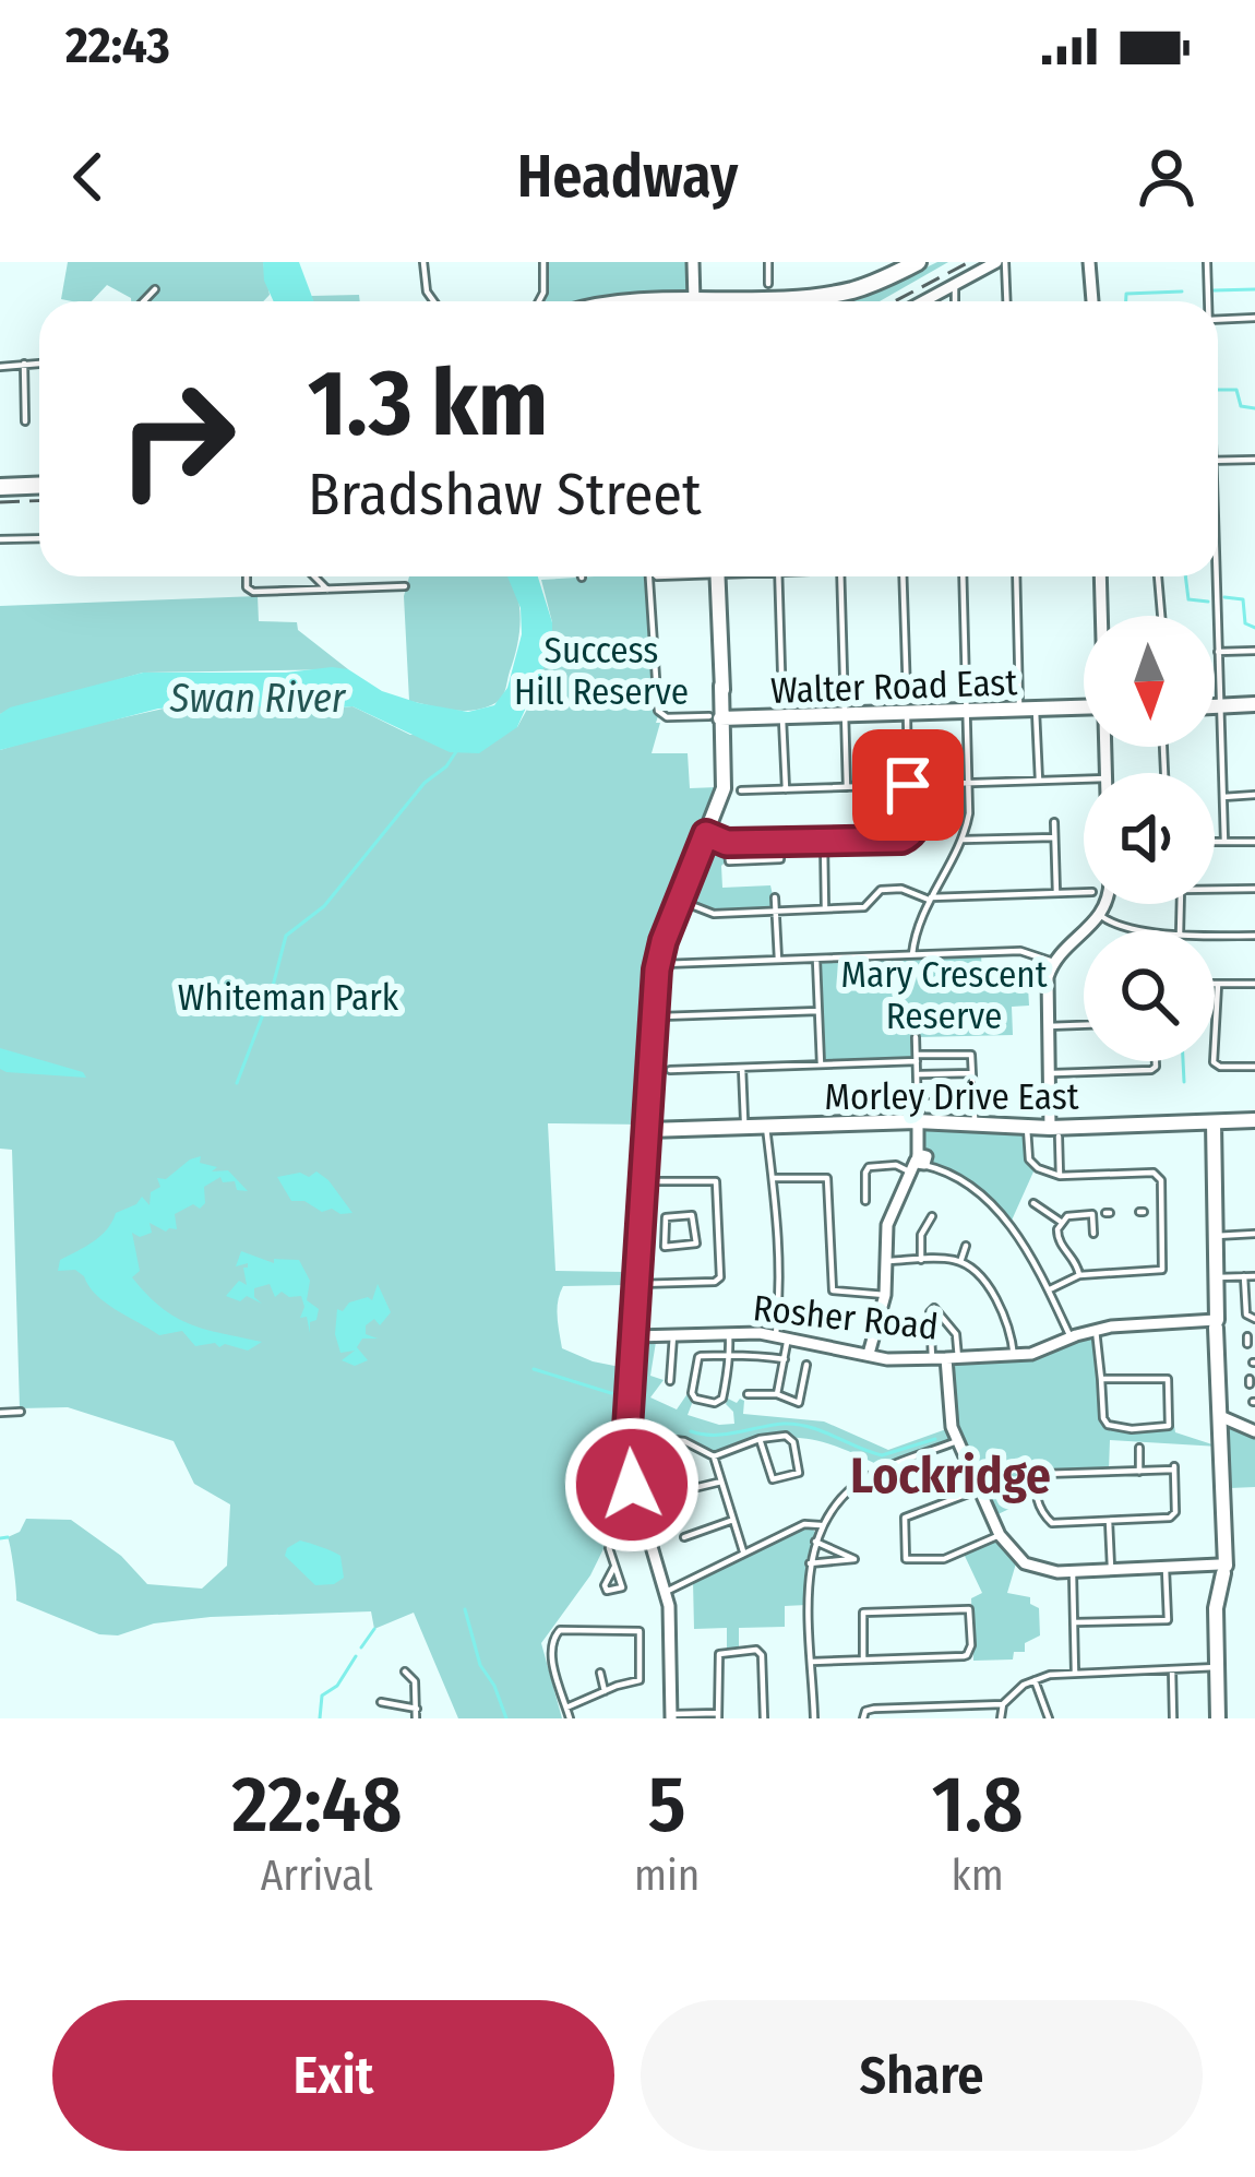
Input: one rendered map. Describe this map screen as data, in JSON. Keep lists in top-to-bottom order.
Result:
{
  "streets": {
    "main road": ["Walter Road East", "Morley Drive East"],
    "street": ["Rosher Road"]
  },
  "districts": ["Lockridge"],
  "water": ["Swan River"],
  "parks": ["Success Hill Reserve", "Mary Crescent Reserve", "Whiteman Park"],
  "north": "bottom",
  "page": {
    "status": "22:43",
    "header": "Headway",
    "turn": ["1.3 km", "Bradshaw Street"],
    "eta": [
      "22:48",
      "Arrival",
      "5",
      "min",
      "1.8",
      "km"
    ],
    "buttons": ["Exit", "Share"]
  }
}
